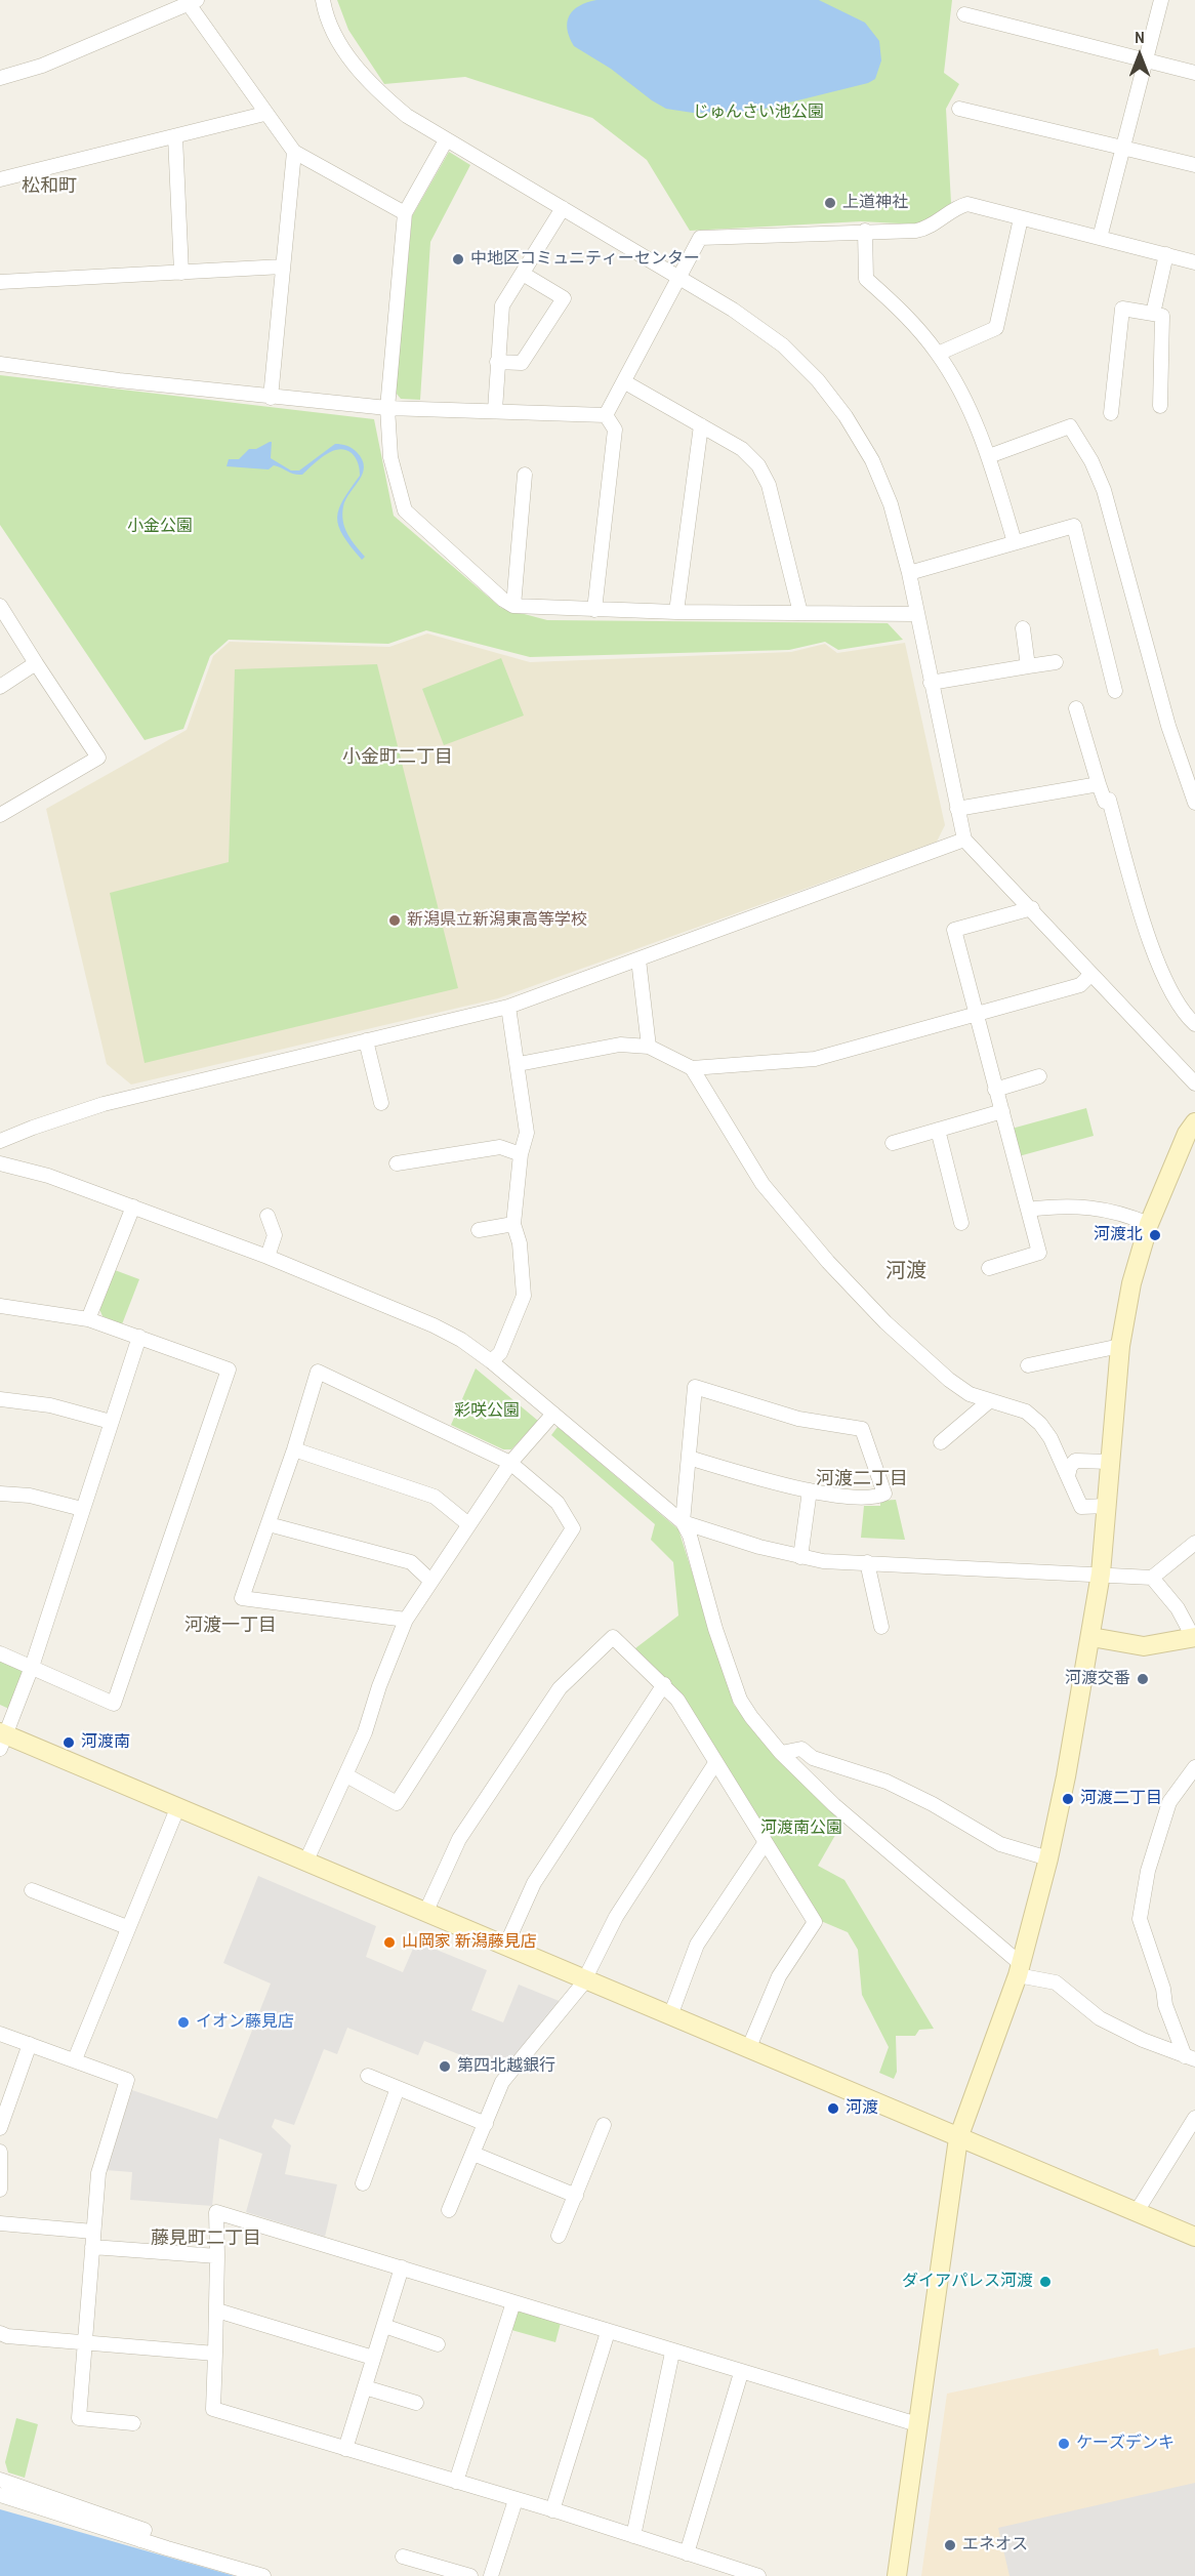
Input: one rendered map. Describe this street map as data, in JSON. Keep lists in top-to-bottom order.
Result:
{
  "districts": [
    "松和町",
    "小金町二丁目",
    "河渡",
    "河渡二丁目",
    "河渡一丁目",
    "藤見町二丁目"
  ],
  "parks": [
    "じゅんさい池公園",
    "小金公園",
    "彩咲公園",
    "河渡南公園"
  ],
  "places": [
    "上道神社",
    "中地区コミュニティーセンター",
    "新潟県立新潟東高等学校",
    "河渡北",
    "河渡交番",
    "河渡南",
    "河渡二丁目",
    "山岡家 新潟藤見店",
    "イオン藤見店",
    "第四北越銀行",
    "河渡",
    "ダイアパレス河渡",
    "ケーズデンキ",
    "エネオス"
  ],
  "north": "top"
}
